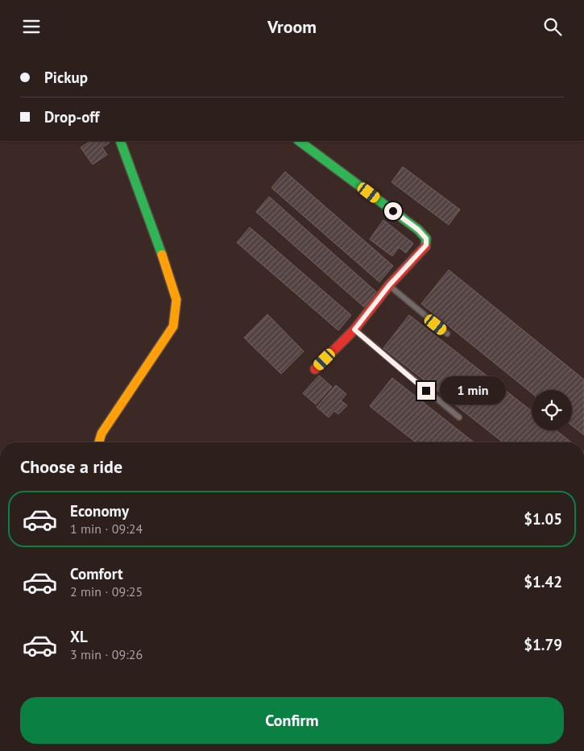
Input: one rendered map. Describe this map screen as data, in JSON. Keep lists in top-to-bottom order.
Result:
{
  "page": {
    "header": "Vroom",
    "banner": ["Pickup", "Drop-off"],
    "bubble": "1 min",
    "heading": "Choose a ride",
    "list": [
      {
        "name": "Economy",
        "note": "1 min · 09:24",
        "value": "$1.05"
      },
      {
        "name": "Comfort",
        "note": "2 min · 09:25",
        "value": "$1.42"
      },
      {
        "name": "XL",
        "note": "3 min · 09:26",
        "value": "$1.79"
      }
    ],
    "buttons": "Confirm"
  }
}
